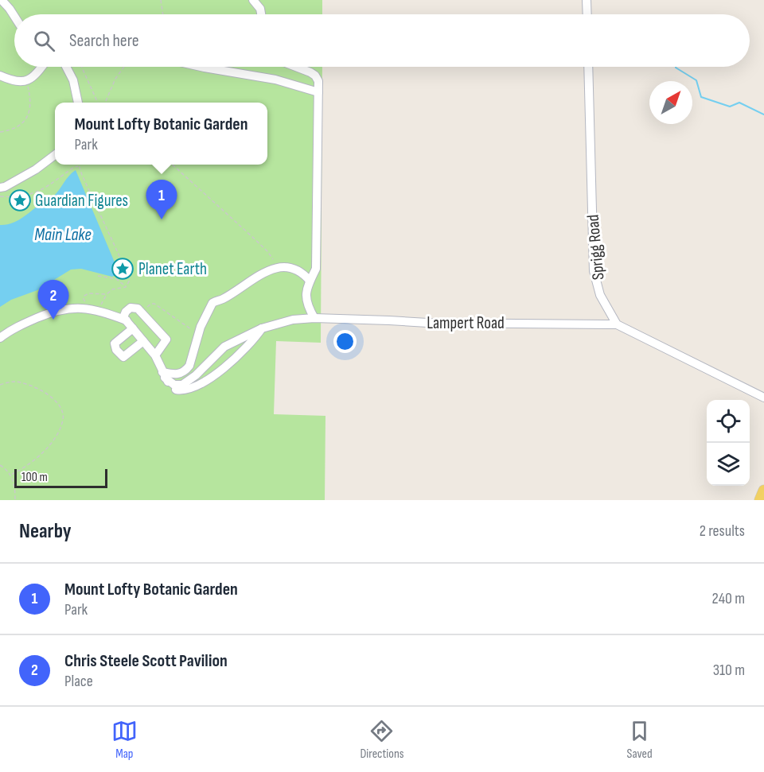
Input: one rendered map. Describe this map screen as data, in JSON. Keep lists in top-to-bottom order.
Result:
{
  "streets": {
    "street": ["Sprigg Road", "Lampert Road"]
  },
  "crossings": [
    ["Sprigg Road", "Lampert Road"]
  ],
  "water": ["Main Lake"],
  "places": {
    "place": ["Guardian Figures", "Planet Earth"]
  },
  "scale_bar": "100 m",
  "north": "top right",
  "page": {
    "search": "Search here",
    "popup": ["Mount Lofty Botanic Garden", "Park"],
    "pins": ["1", "2"],
    "scale": "100 m",
    "heading": ["Nearby", "2 results"],
    "list": [
      {
        "mark": "1",
        "name": "Mount Lofty Botanic Garden",
        "note": "Park",
        "value": "240 m"
      },
      {
        "mark": "2",
        "name": "Chris Steele Scott Pavilion",
        "note": "Place",
        "value": "310 m"
      }
    ],
    "nav": ["Map", "Directions", "Saved"]
  }
}
